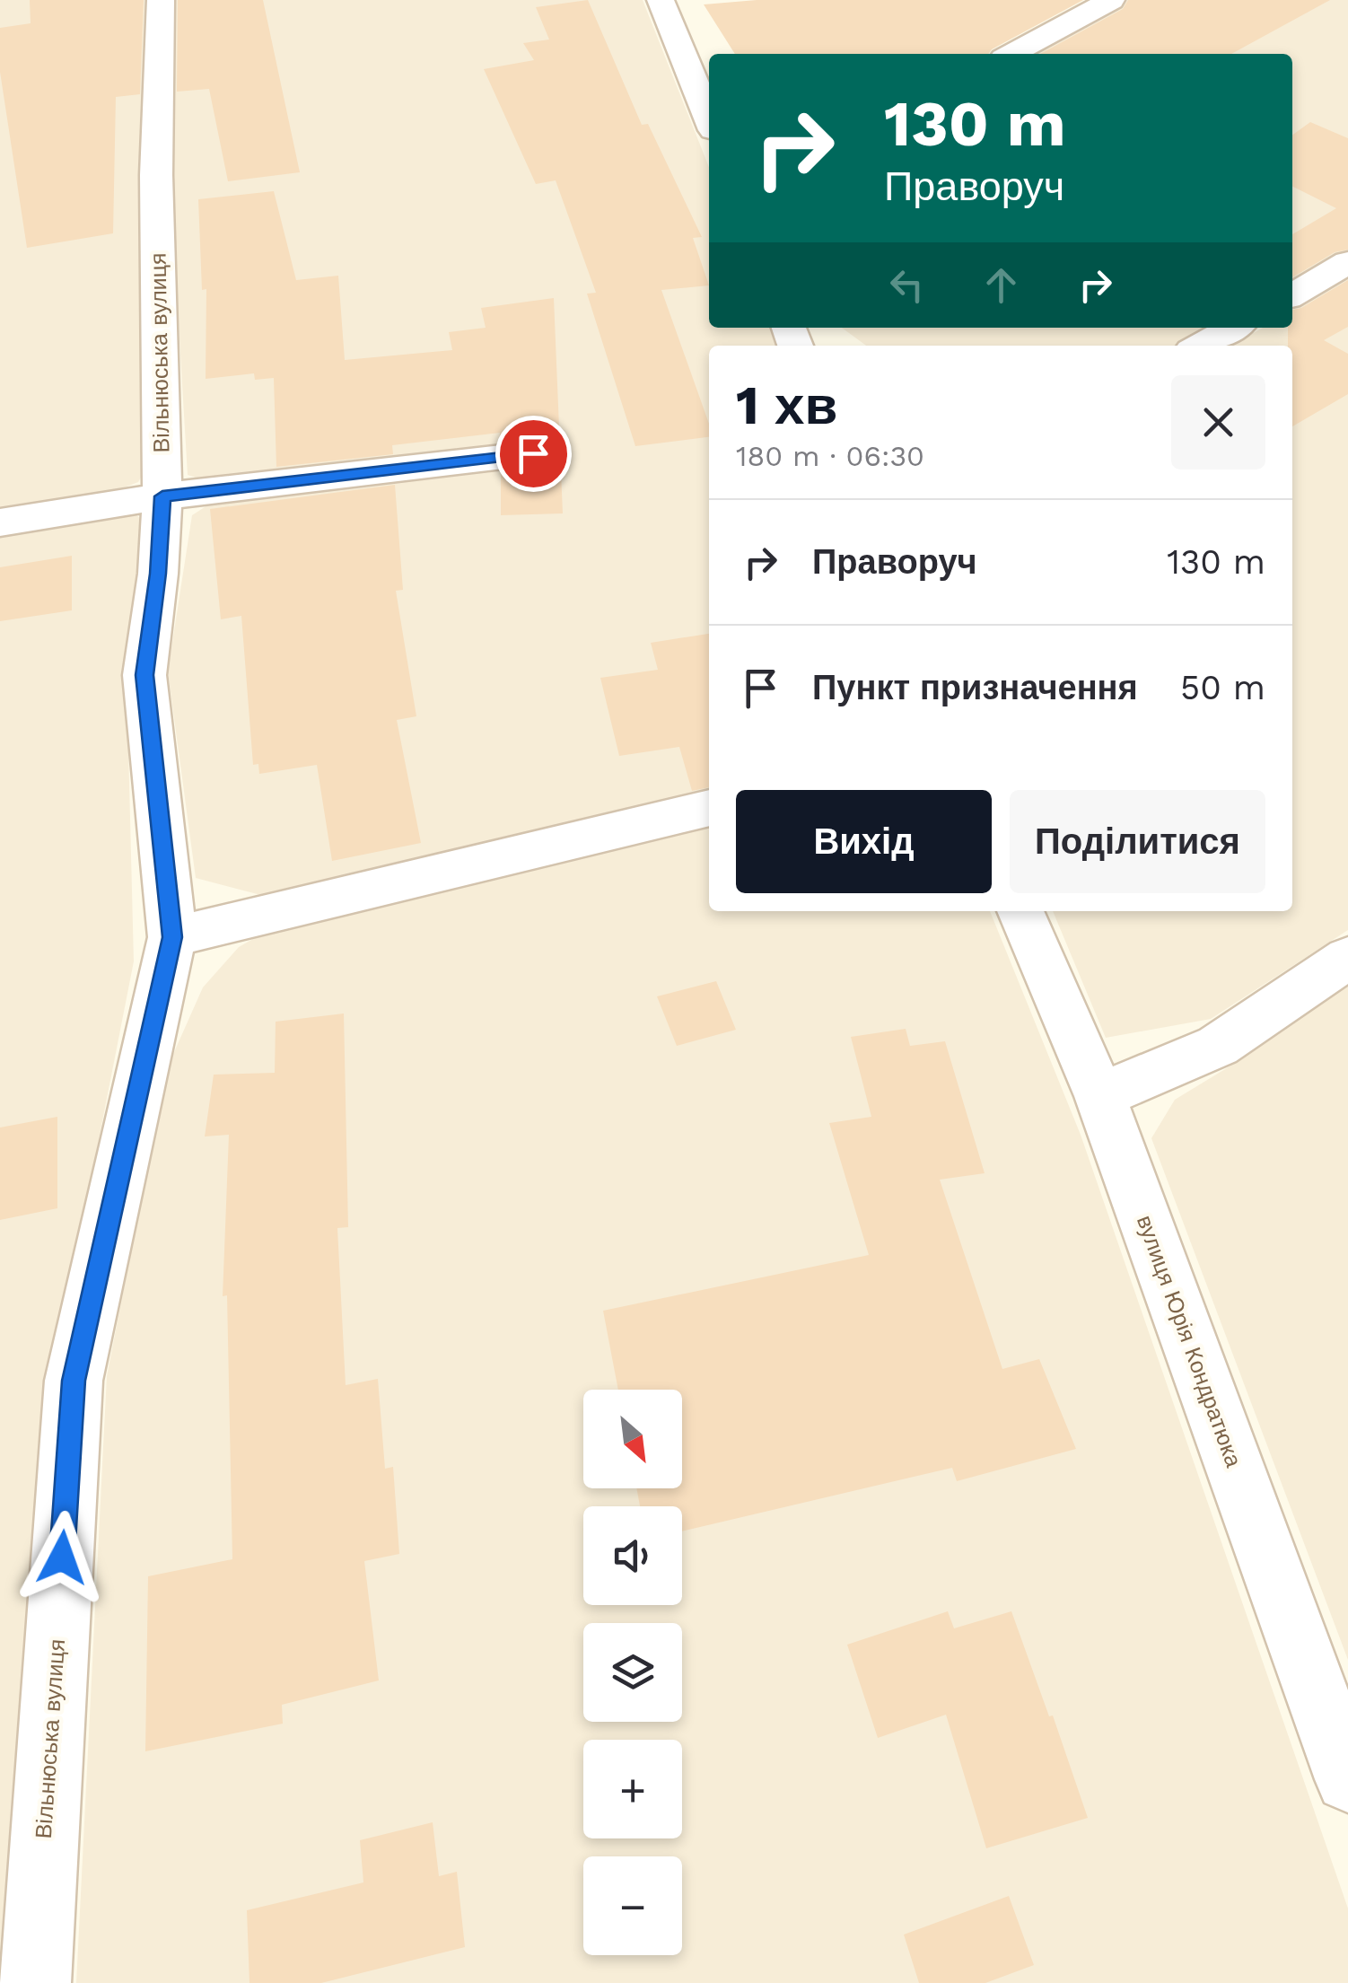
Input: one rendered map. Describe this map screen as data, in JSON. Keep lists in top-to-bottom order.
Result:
{
  "streets": {
    "street": ["Вільнюська вулиця", "вулиця Юрія Кондратюка"]
  },
  "north": "bottom right",
  "page": {
    "turn": ["130 m", "Праворуч"],
    "heading": ["1 хв", "180 m · 06:30"],
    "list": [
      {
        "name": "Праворуч",
        "value": "130 m"
      },
      {
        "name": "Пункт призначення",
        "value": "50 m"
      }
    ],
    "buttons": ["Вихід", "Поділитися"],
    "map_buttons": ["+", "−"]
  }
}
